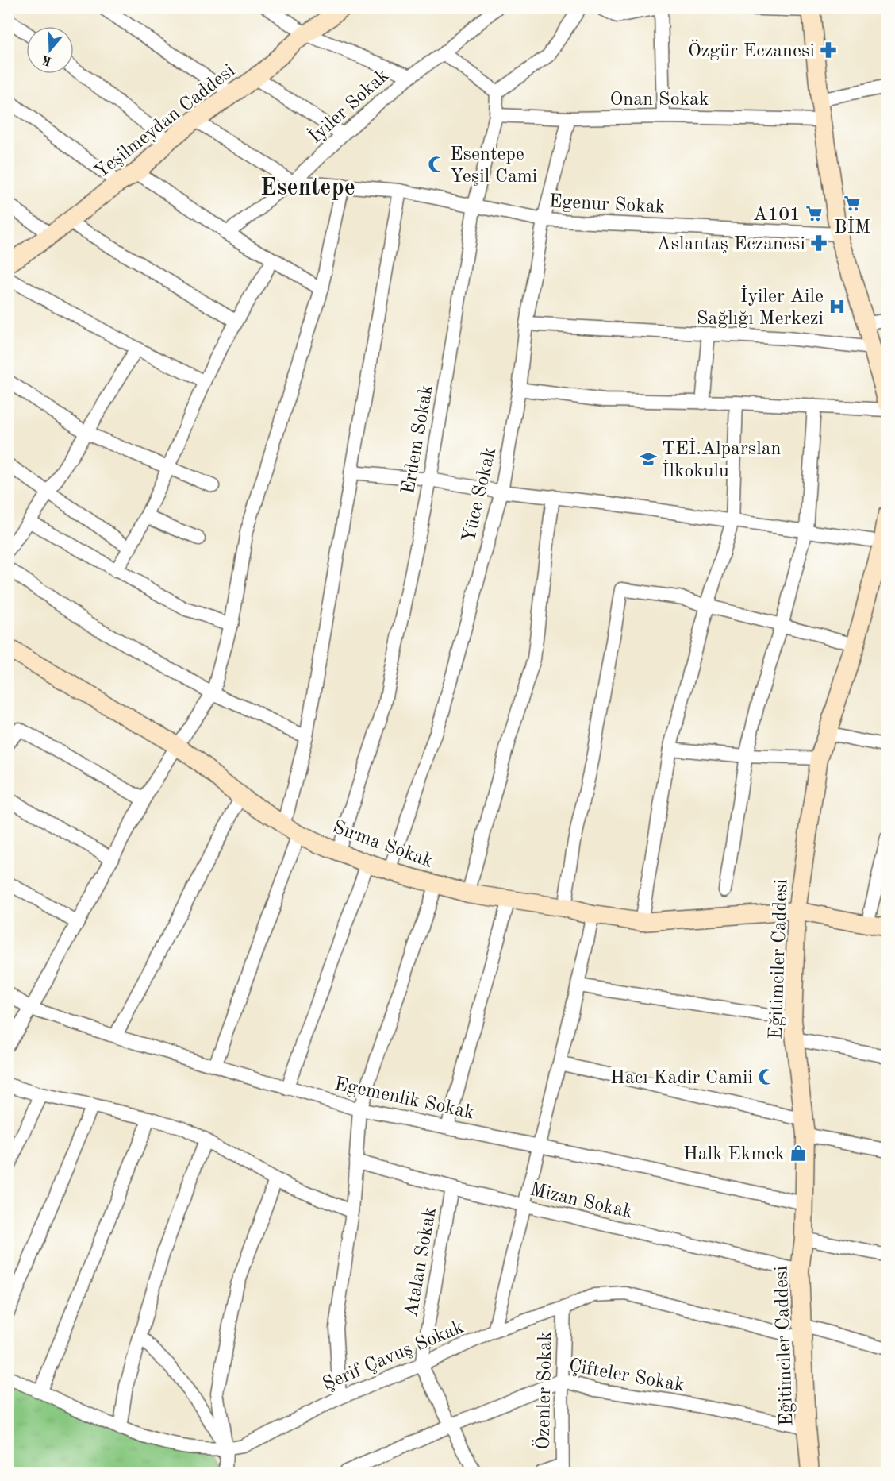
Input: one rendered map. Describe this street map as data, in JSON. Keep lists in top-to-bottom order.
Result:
{
  "streets": {
    "street": [
      "Onan Sokak",
      "İyiler Sokak",
      "Yeşilmeydan Caddesi",
      "Egenur Sokak",
      "Erdem Sokak",
      "Yüce Sokak",
      "Sırma Sokak",
      "Eğitimciler Caddesi",
      "Egemenlik Sokak",
      "Mizan Sokak",
      "Atalan Sokak",
      "Şerif Çavuş Sokak",
      "Çifteler Sokak",
      "Özenler Sokak"
    ]
  },
  "crossings": [
    ["Onan Sokak", "Erdem Sokak"],
    ["Onan Sokak", "Yüce Sokak"],
    ["İyiler Sokak", "Egenur Sokak"],
    ["Yeşilmeydan Caddesi", "Egenur Sokak"],
    ["Egenur Sokak", "Erdem Sokak"],
    ["Egenur Sokak", "Yüce Sokak"],
    ["Erdem Sokak", "Sırma Sokak"],
    ["Yüce Sokak", "Sırma Sokak"],
    ["Sırma Sokak", "Eğitimciler Caddesi"],
    ["Eğitimciler Caddesi", "Egemenlik Sokak"],
    ["Eğitimciler Caddesi", "Mizan Sokak"],
    ["Eğitimciler Caddesi", "Şerif Çavuş Sokak"],
    ["Eğitimciler Caddesi", "Çifteler Sokak"],
    ["Mizan Sokak", "Atalan Sokak"],
    ["Atalan Sokak", "Şerif Çavuş Sokak"],
    ["Şerif Çavuş Sokak", "Özenler Sokak"],
    ["Çifteler Sokak", "Özenler Sokak"]
  ],
  "districts": ["Esentepe"],
  "places": {
    "pharmacy": ["Özgür Eczanesi", "Aslantaş Eczanesi"],
    "mosque": ["Esentepe Yeşil Cami", "Hacı Kadir Camii"],
    "supermarket": ["BİM", "A101"],
    "hospital": ["İyiler Aile Sağlığı Merkezi"],
    "school or university": ["TEİ.Alparslan İlkokulu"],
    "shop": ["Halk Ekmek"]
  },
  "north": "bottom"
}
